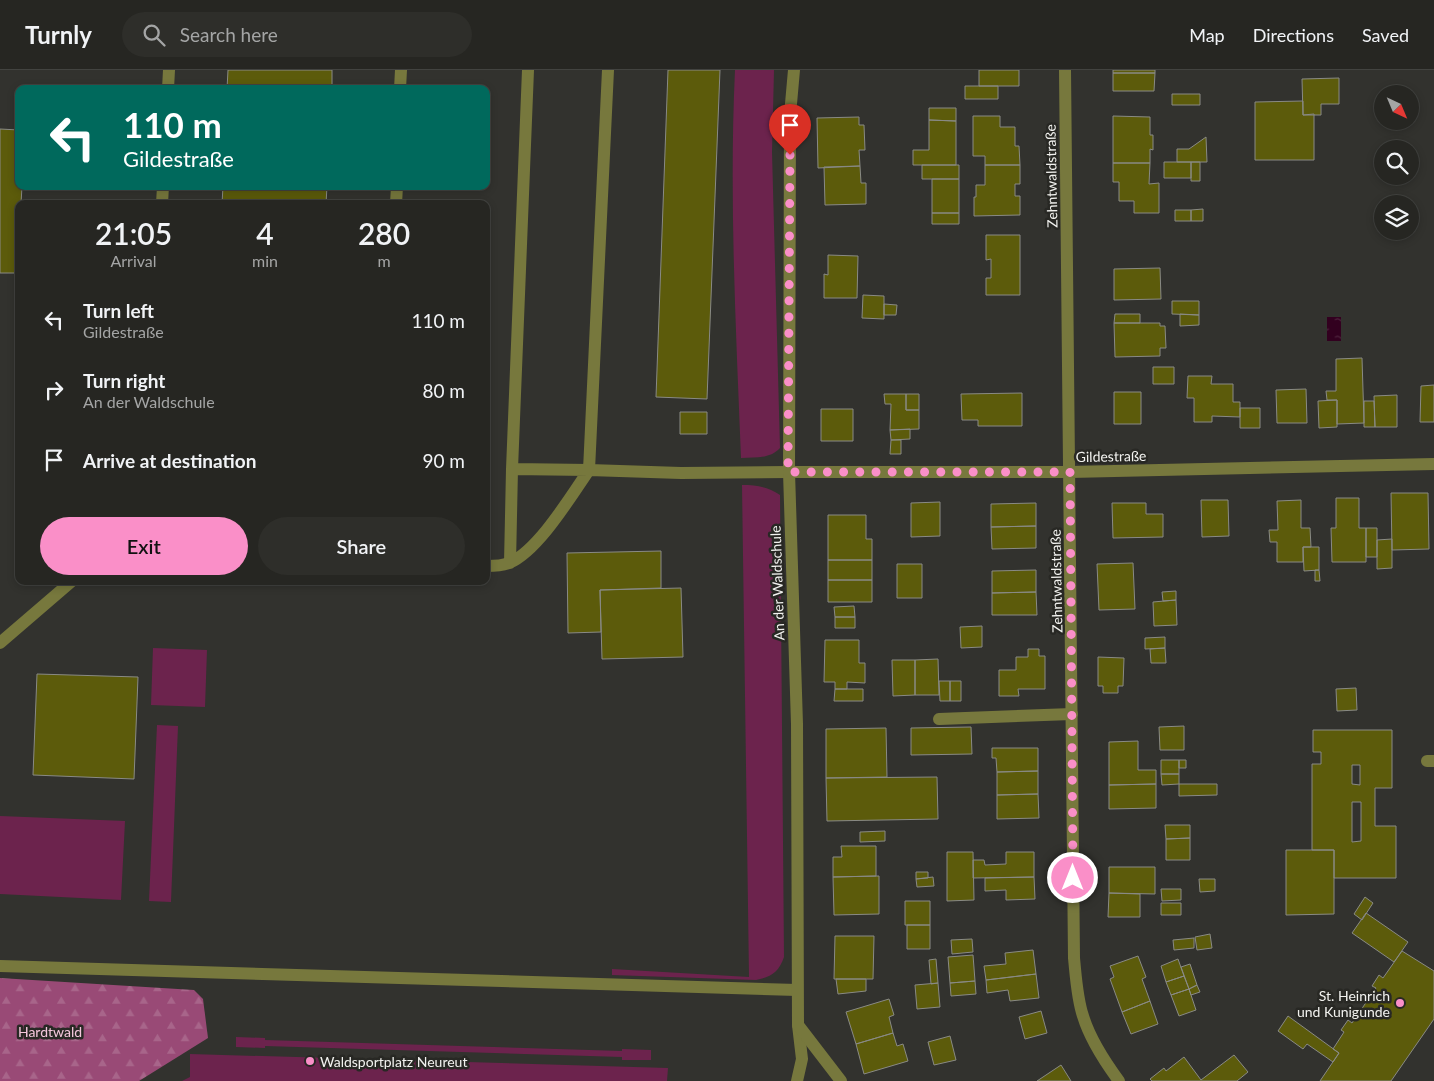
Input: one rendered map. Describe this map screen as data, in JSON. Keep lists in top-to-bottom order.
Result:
{
  "streets": {
    "street": ["Zehntwaldstraße", "Gildestraße", "An der Waldschule"]
  },
  "crossings": [
    ["Zehntwaldstraße", "Gildestraße"],
    ["Gildestraße", "An der Waldschule"]
  ],
  "parks": ["Hardtwald"],
  "places": ["St. Heinrich und Kunigunde", "Waldsportplatz Neureut"],
  "north": "bottom right",
  "page": {
    "header": "Turnly",
    "search": "Search here",
    "nav": ["Map", "Directions", "Saved"],
    "turn": ["110 m", "Gildestraße"],
    "eta": [
      "21:05",
      "Arrival",
      "4",
      "min",
      "280",
      "m"
    ],
    "list": [
      {
        "name": "Turn left",
        "note": "Gildestraße",
        "value": "110 m"
      },
      {
        "name": "Turn right",
        "note": "An der Waldschule",
        "value": "80 m"
      },
      {
        "name": "Arrive at destination",
        "value": "90 m"
      }
    ],
    "buttons": ["Exit", "Share"]
  }
}
